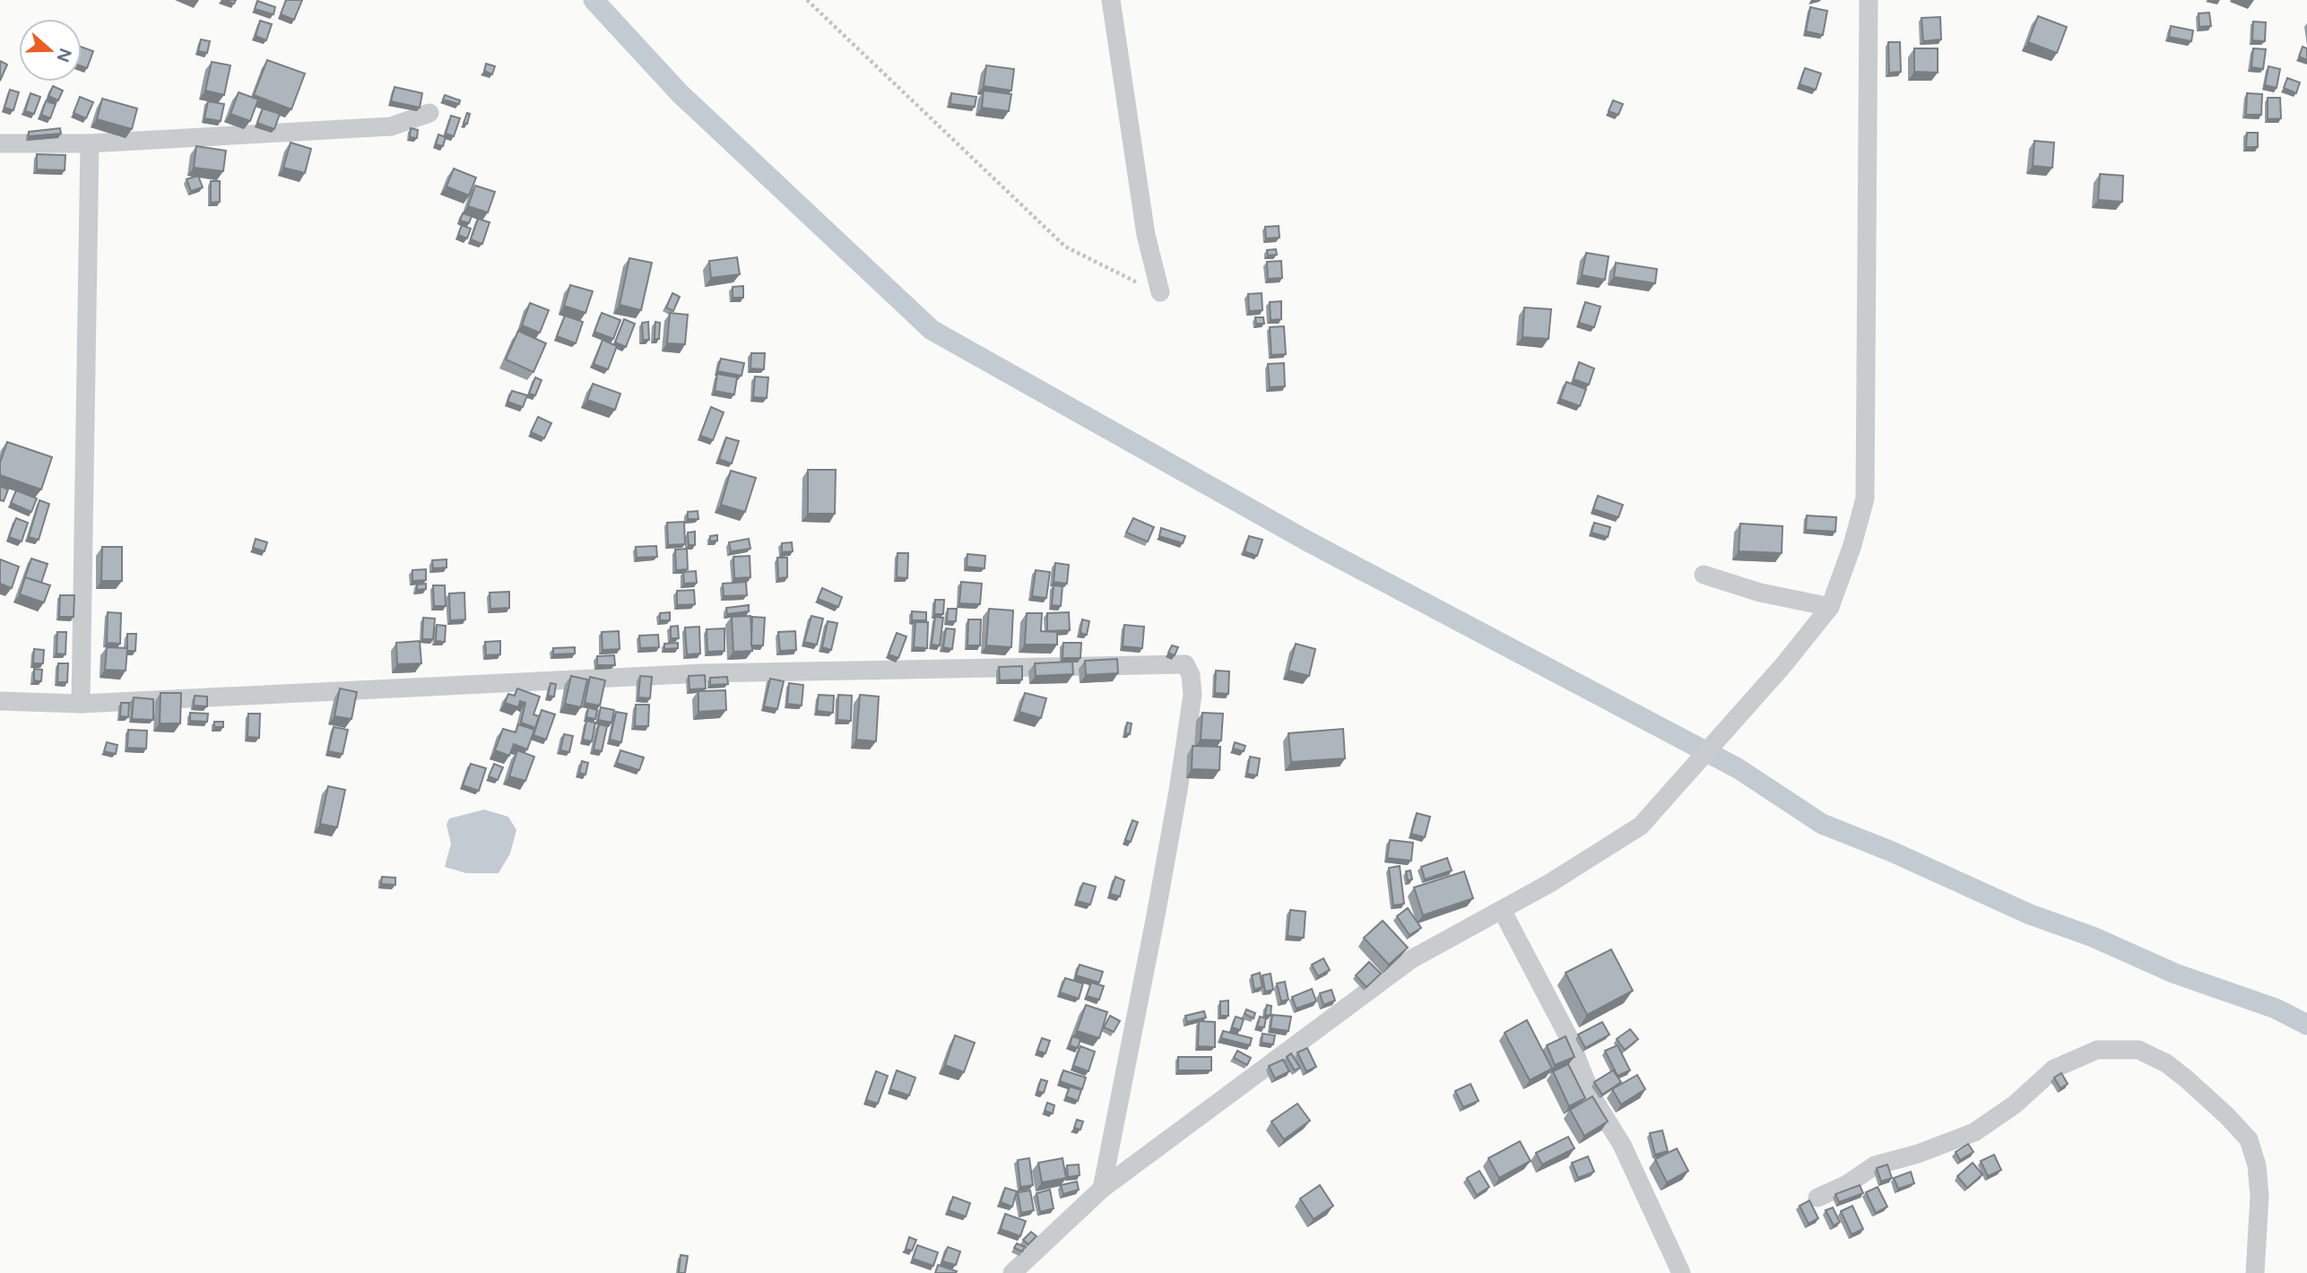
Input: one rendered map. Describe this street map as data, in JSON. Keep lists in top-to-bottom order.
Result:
{
  "north": "right"
}
